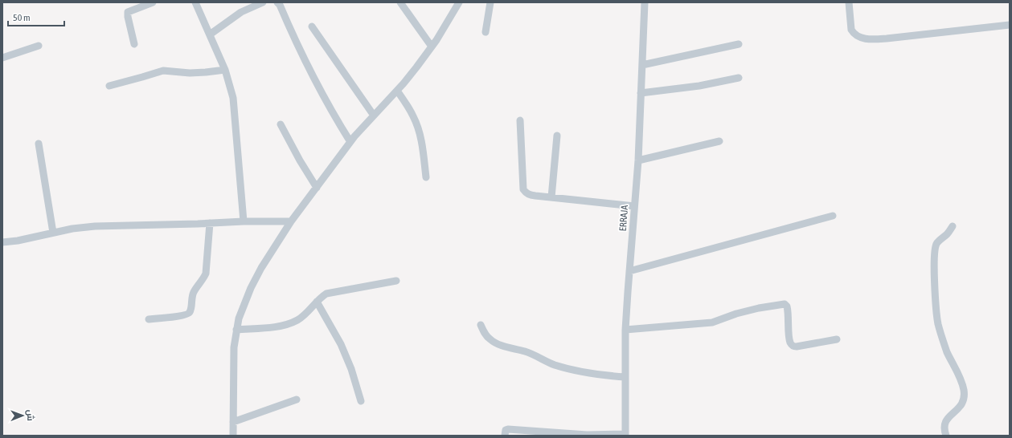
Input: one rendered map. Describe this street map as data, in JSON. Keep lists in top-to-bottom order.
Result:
{
  "streets": {
    "street": ["ERRAJA"]
  },
  "scale_bar": "50 m",
  "north": "right"
}
